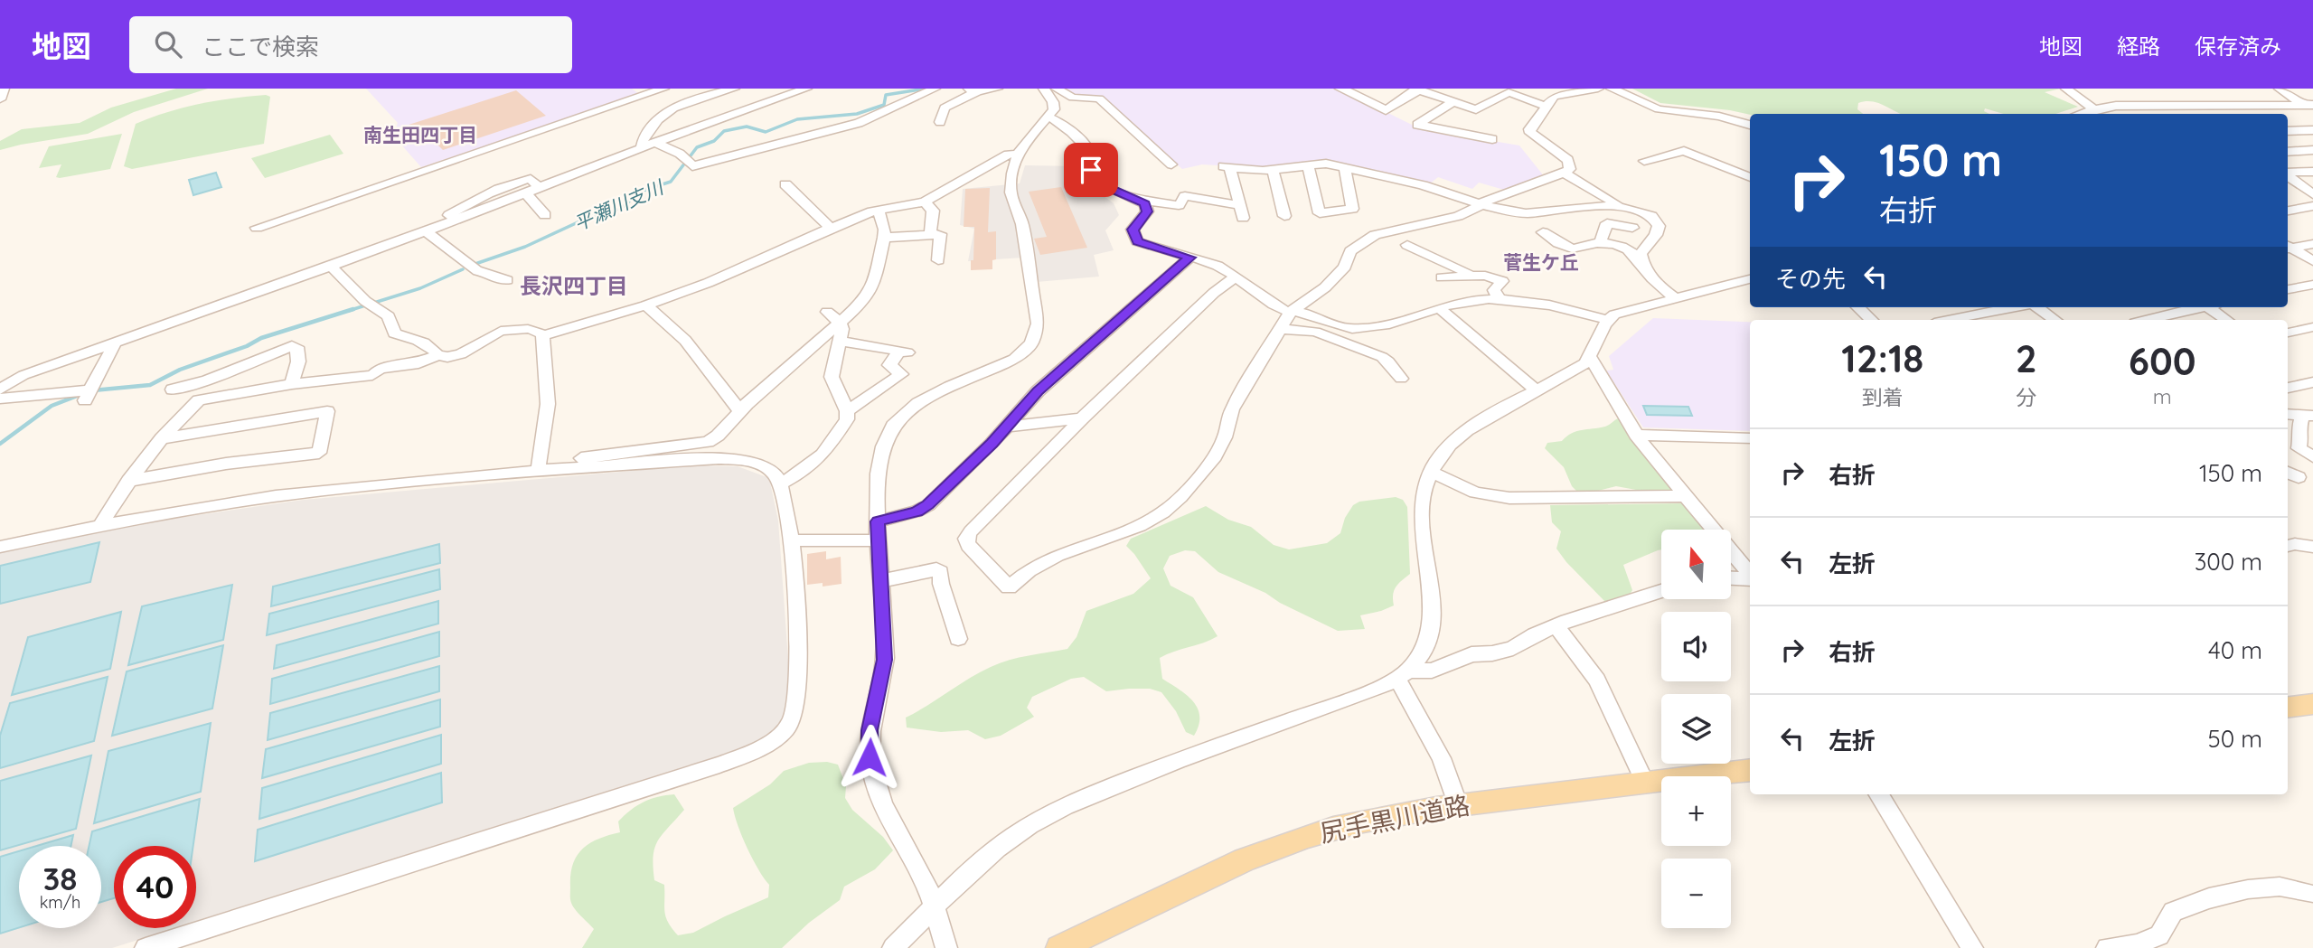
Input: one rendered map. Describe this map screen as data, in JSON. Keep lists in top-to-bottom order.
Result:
{
  "streets": {
    "main road": ["尻手黒川道路"]
  },
  "districts": ["南生田四丁目", "菅生ケ丘", "長沢四丁目"],
  "water": ["平瀬川支川"],
  "north": "top",
  "page": {
    "header": "地図",
    "search": "ここで検索",
    "nav": ["地図", "経路", "保存済み"],
    "turn": ["150 m", "右折"],
    "then": "その先",
    "eta": [
      "12:18",
      "到着",
      "2",
      "分",
      "600",
      "m"
    ],
    "list": [
      {
        "name": "右折",
        "value": "150 m"
      },
      {
        "name": "左折",
        "value": "300 m"
      },
      {
        "name": "右折",
        "value": "40 m"
      },
      {
        "name": "左折",
        "value": "50 m"
      }
    ],
    "map_buttons": ["+", "−"],
    "speed": "38 km/h",
    "limit": "40"
  }
}
